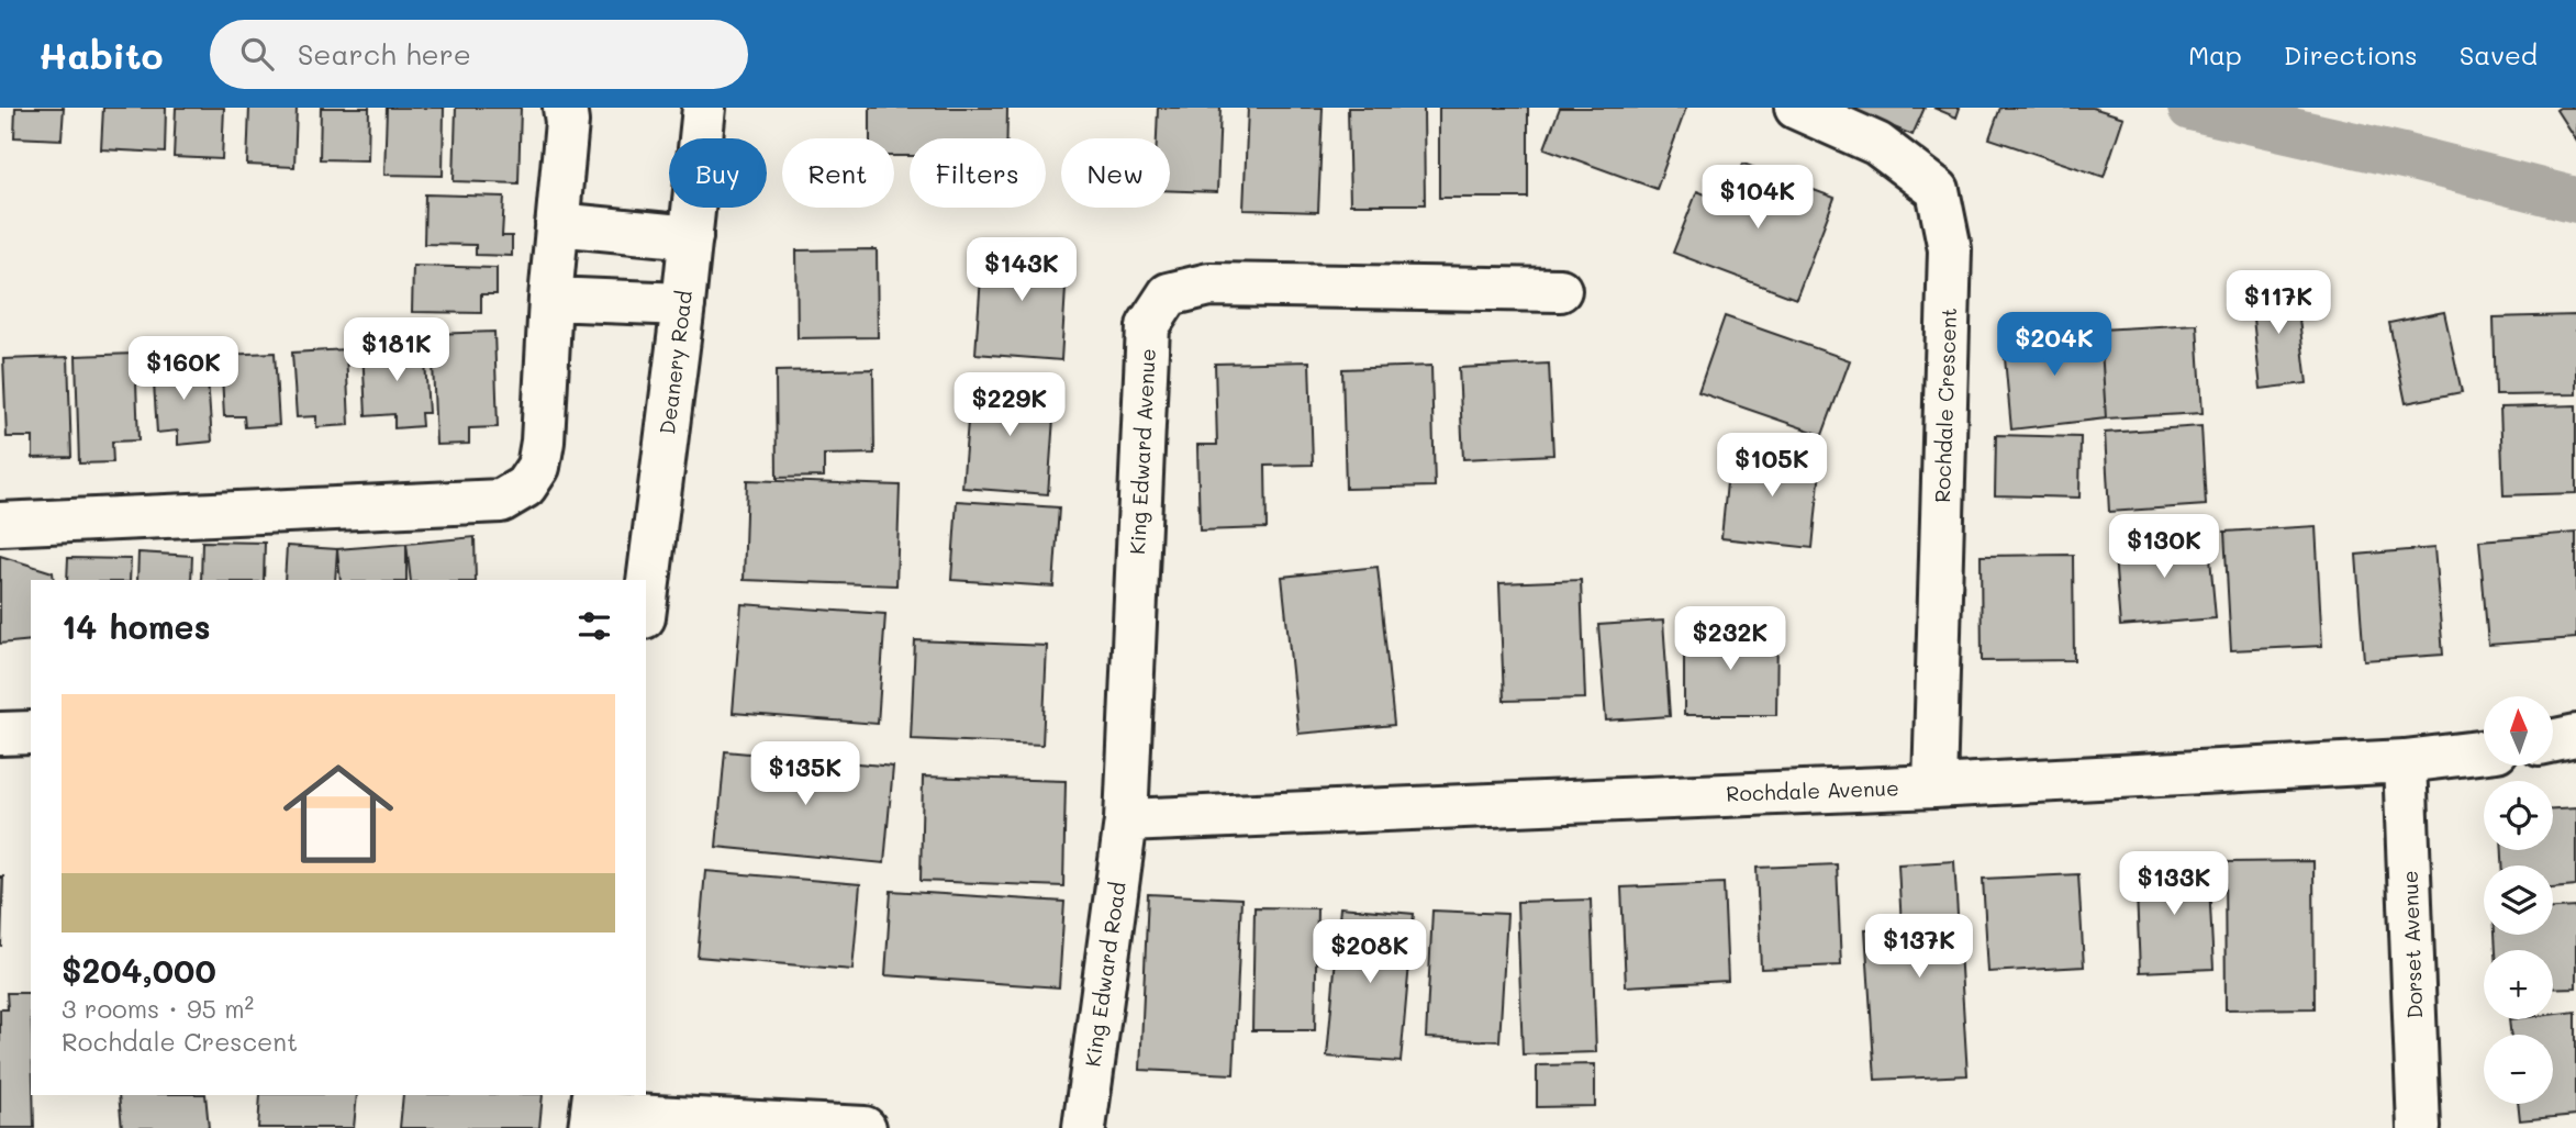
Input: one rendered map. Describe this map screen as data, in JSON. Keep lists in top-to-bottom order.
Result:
{
  "streets": {
    "street": [
      "Deanery Road",
      "Rochdale Crescent",
      "King Edward Avenue",
      "Rochdale Avenue",
      "Dorset Avenue",
      "King Edward Road"
    ]
  },
  "crossings": [
    ["Rochdale Crescent", "Rochdale Avenue"],
    ["King Edward Avenue", "Rochdale Avenue"],
    ["King Edward Avenue", "King Edward Road"],
    ["Rochdale Avenue", "Dorset Avenue"],
    ["Rochdale Avenue", "King Edward Road"]
  ],
  "north": "top",
  "page": {
    "header": "Habito",
    "search": "Search here",
    "nav": ["Map", "Directions", "Saved"],
    "chip": [
      "Buy",
      "Rent",
      "Filters",
      "New"
    ],
    "price": [
      "$104K",
      "$143K",
      "$117K",
      "$204K",
      "$181K",
      "$160K",
      "$229K",
      "$105K",
      "$130K",
      "$232K",
      "$135K",
      "$133K",
      "$137K",
      "$208K"
    ],
    "heading": "14 homes",
    "list": [
      {
        "name": "$204,000",
        "note": "3 rooms · 95 m² · Rochdale Crescent"
      }
    ],
    "map_buttons": ["+", "−"]
  }
}
